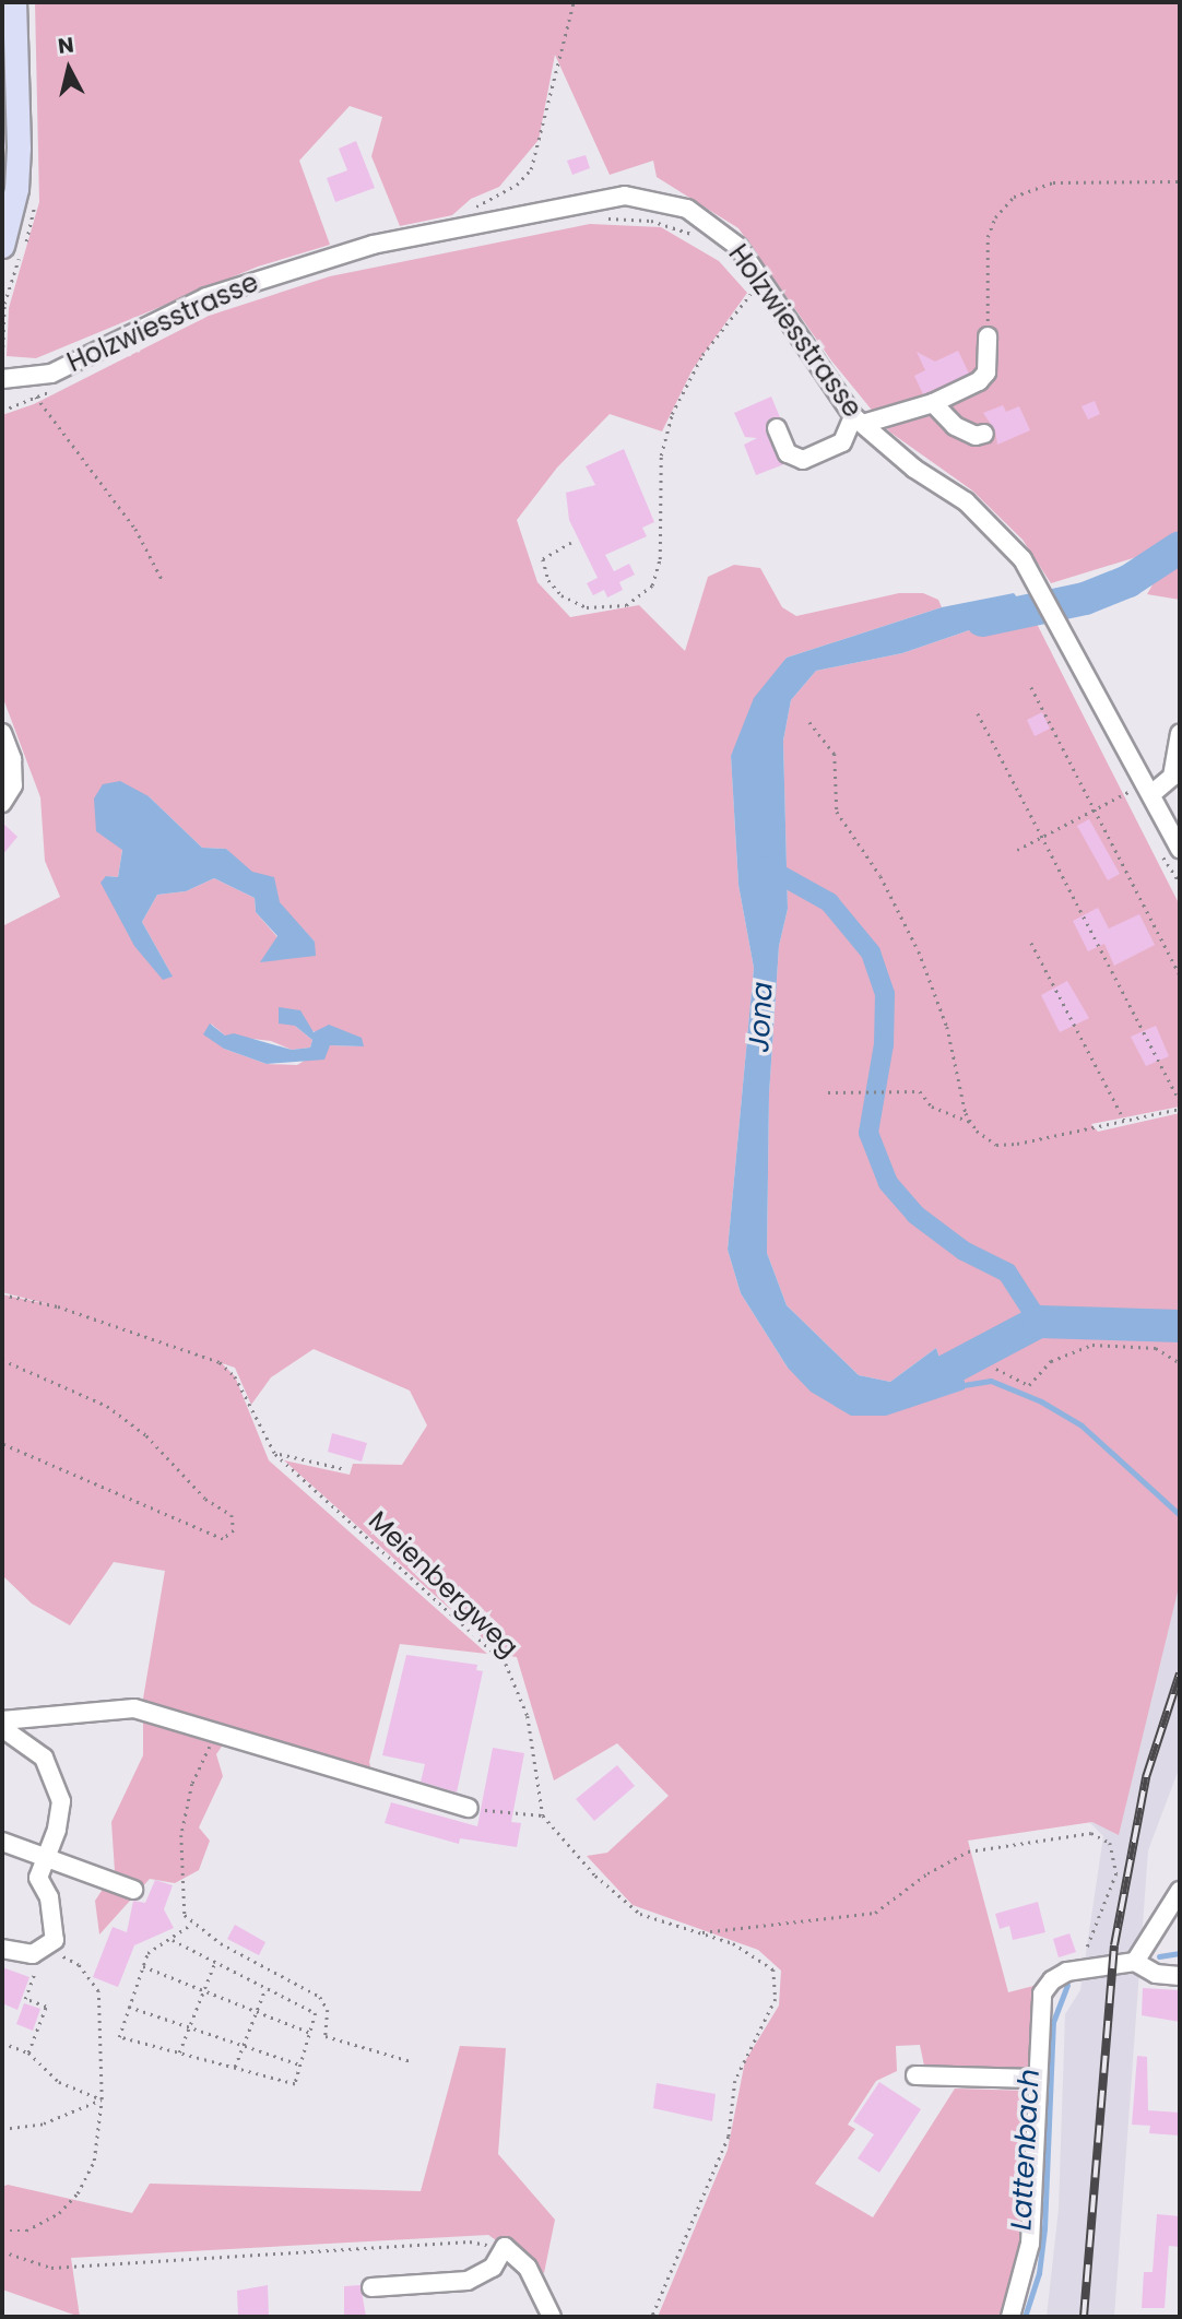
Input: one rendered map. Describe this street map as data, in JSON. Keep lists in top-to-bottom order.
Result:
{
  "streets": {
    "street": ["Holzwiesstrasse"],
    "path": ["Meienbergweg"]
  },
  "water": ["Jona", "Lattenbach"],
  "north": "top"
}
